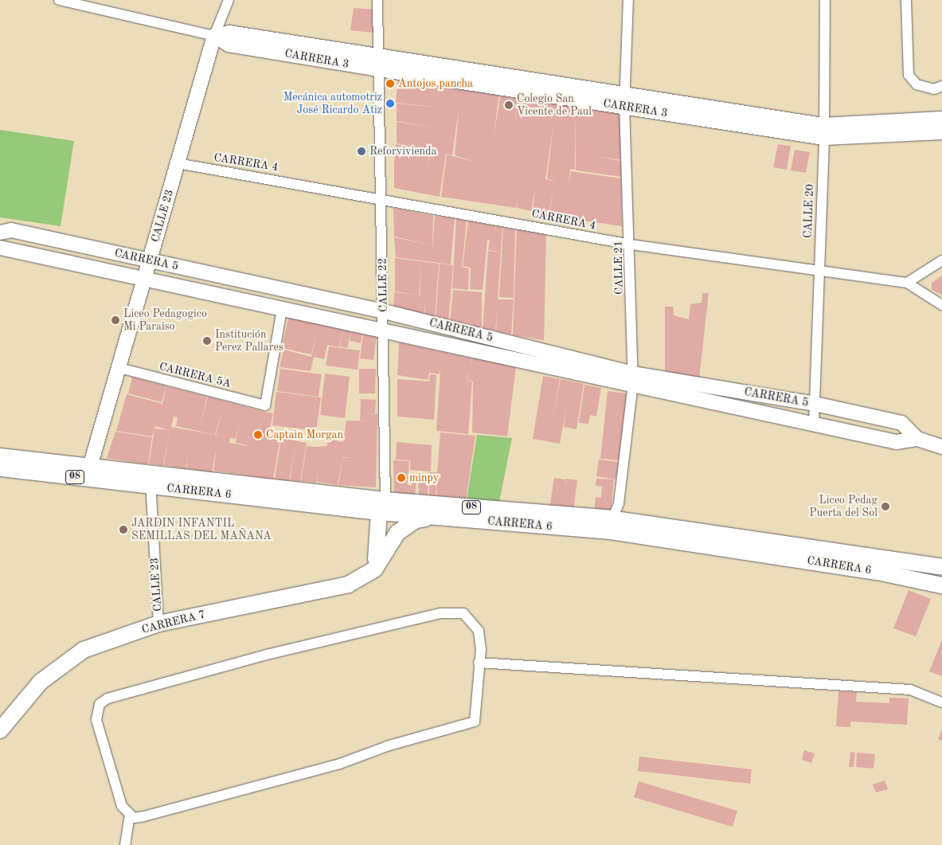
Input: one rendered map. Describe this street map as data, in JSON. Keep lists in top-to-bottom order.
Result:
{
  "streets": {
    "main road": [
      "CALLE 22",
      "08",
      "CARRERA 6",
      "CARRERA 7"
    ],
    "street": [
      "CARRERA 3",
      "CARRERA 4",
      "CALLE 20",
      "CALLE 23",
      "CARRERA 5",
      "CALLE 21",
      "CARRERA 5A"
    ]
  },
  "crossings": [
    ["CARRERA 3", "CALLE 20"],
    ["CARRERA 3", "CALLE 23"],
    ["CARRERA 3", "CALLE 21"],
    ["CARRERA 3", "CALLE 22"],
    ["CARRERA 4", "CALLE 20"],
    ["CARRERA 4", "CALLE 23"],
    ["CARRERA 4", "CALLE 21"],
    ["CARRERA 4", "CALLE 22"],
    ["CALLE 20", "CARRERA 5"],
    ["CALLE 23", "CARRERA 5"],
    ["CALLE 23", "CARRERA 5A"],
    ["CALLE 23", "CARRERA 6"],
    ["CALLE 23", "CARRERA 7"],
    ["CARRERA 5", "CALLE 21"],
    ["CARRERA 5", "CALLE 22"],
    ["CARRERA 5", "CARRERA 5A"],
    ["CALLE 21", "CARRERA 6"],
    ["CALLE 22", "CARRERA 6"],
    ["CALLE 22", "CARRERA 7"]
  ],
  "places": [
    "Antojos pancha",
    "Mecánica automotriz José Ricardo Atiz",
    "Colegio San Vicente de Paul",
    "Reforvivienda",
    "Liceo Pedagogico Mi Paraiso",
    "Institución Perez Pallares",
    "Captain Morgan",
    "minpy",
    "Liceo Pedag Puerta del Sol",
    "JARDIN INFANTIL SEMILLAS DEL MAÑANA"
  ]
}
